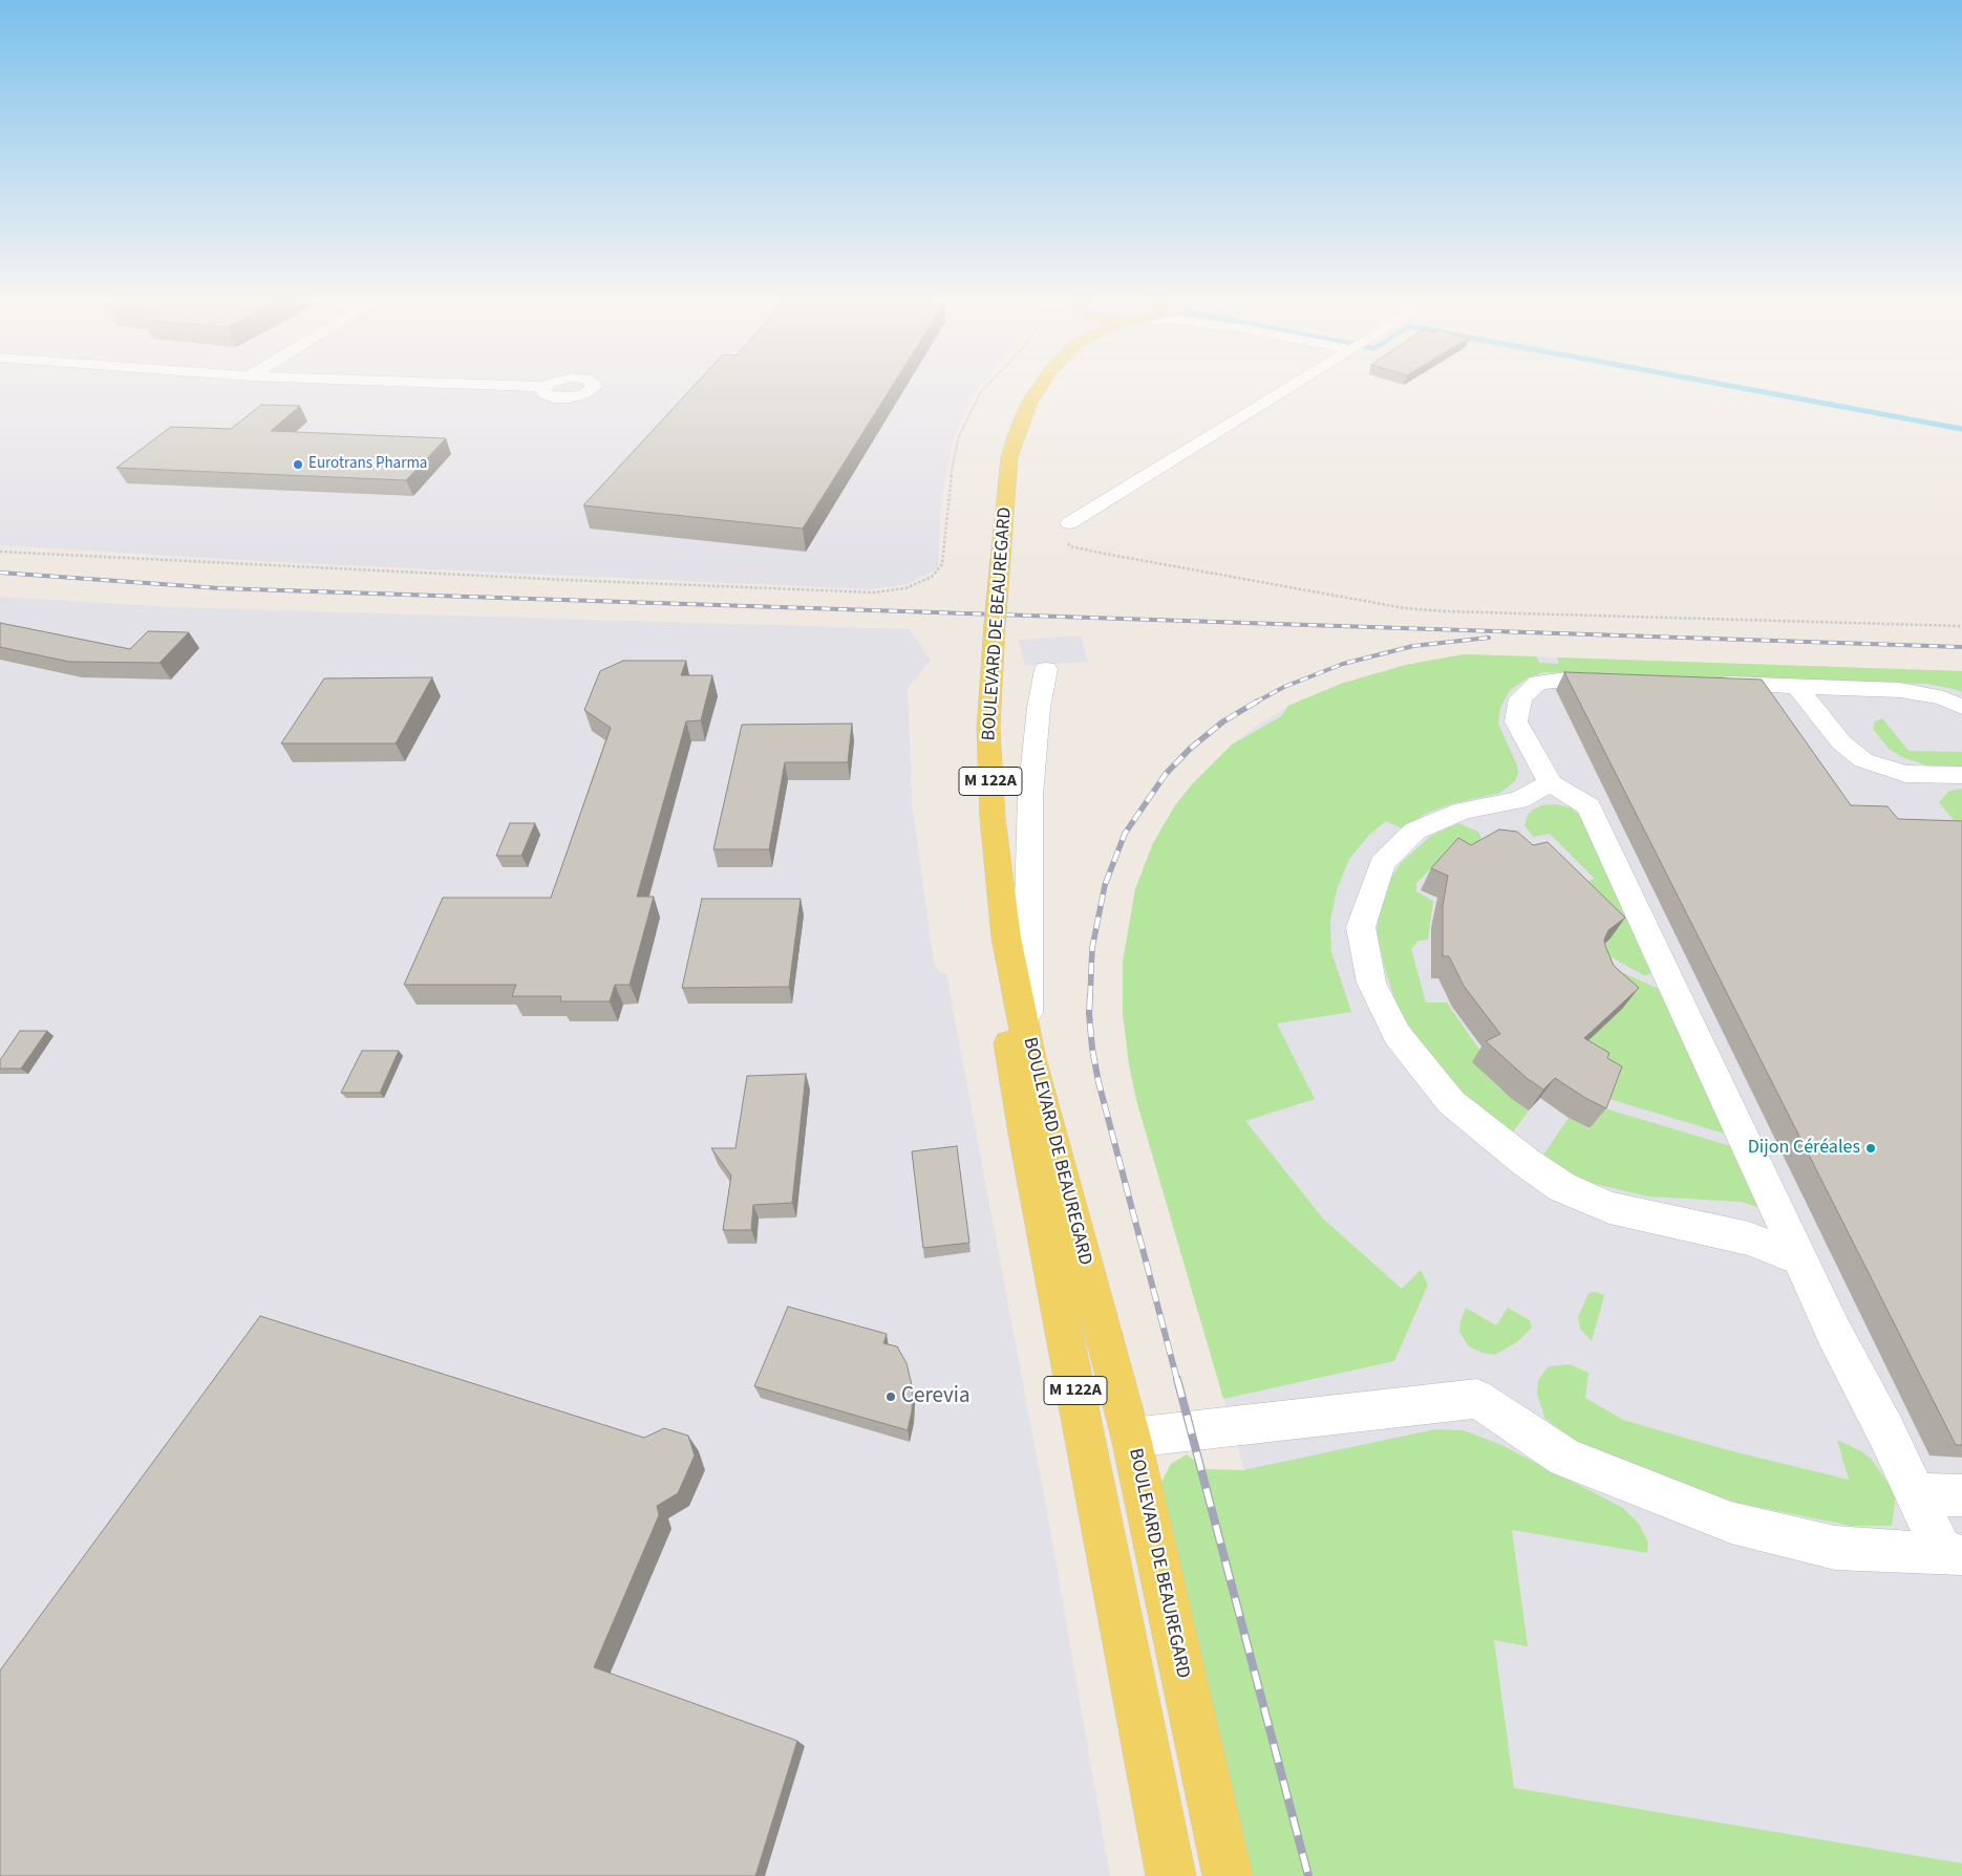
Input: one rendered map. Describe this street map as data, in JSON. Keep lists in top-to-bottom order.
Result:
{
  "streets": {
    "main road": ["BOULEVARD DE BEAUREGARD", "M 122A"]
  },
  "crossings": [
    ["BOULEVARD DE BEAUREGARD", "M 122A"]
  ],
  "places": ["Eurotrans Pharma", "Dijon Céréales", "Cerevia"]
}
